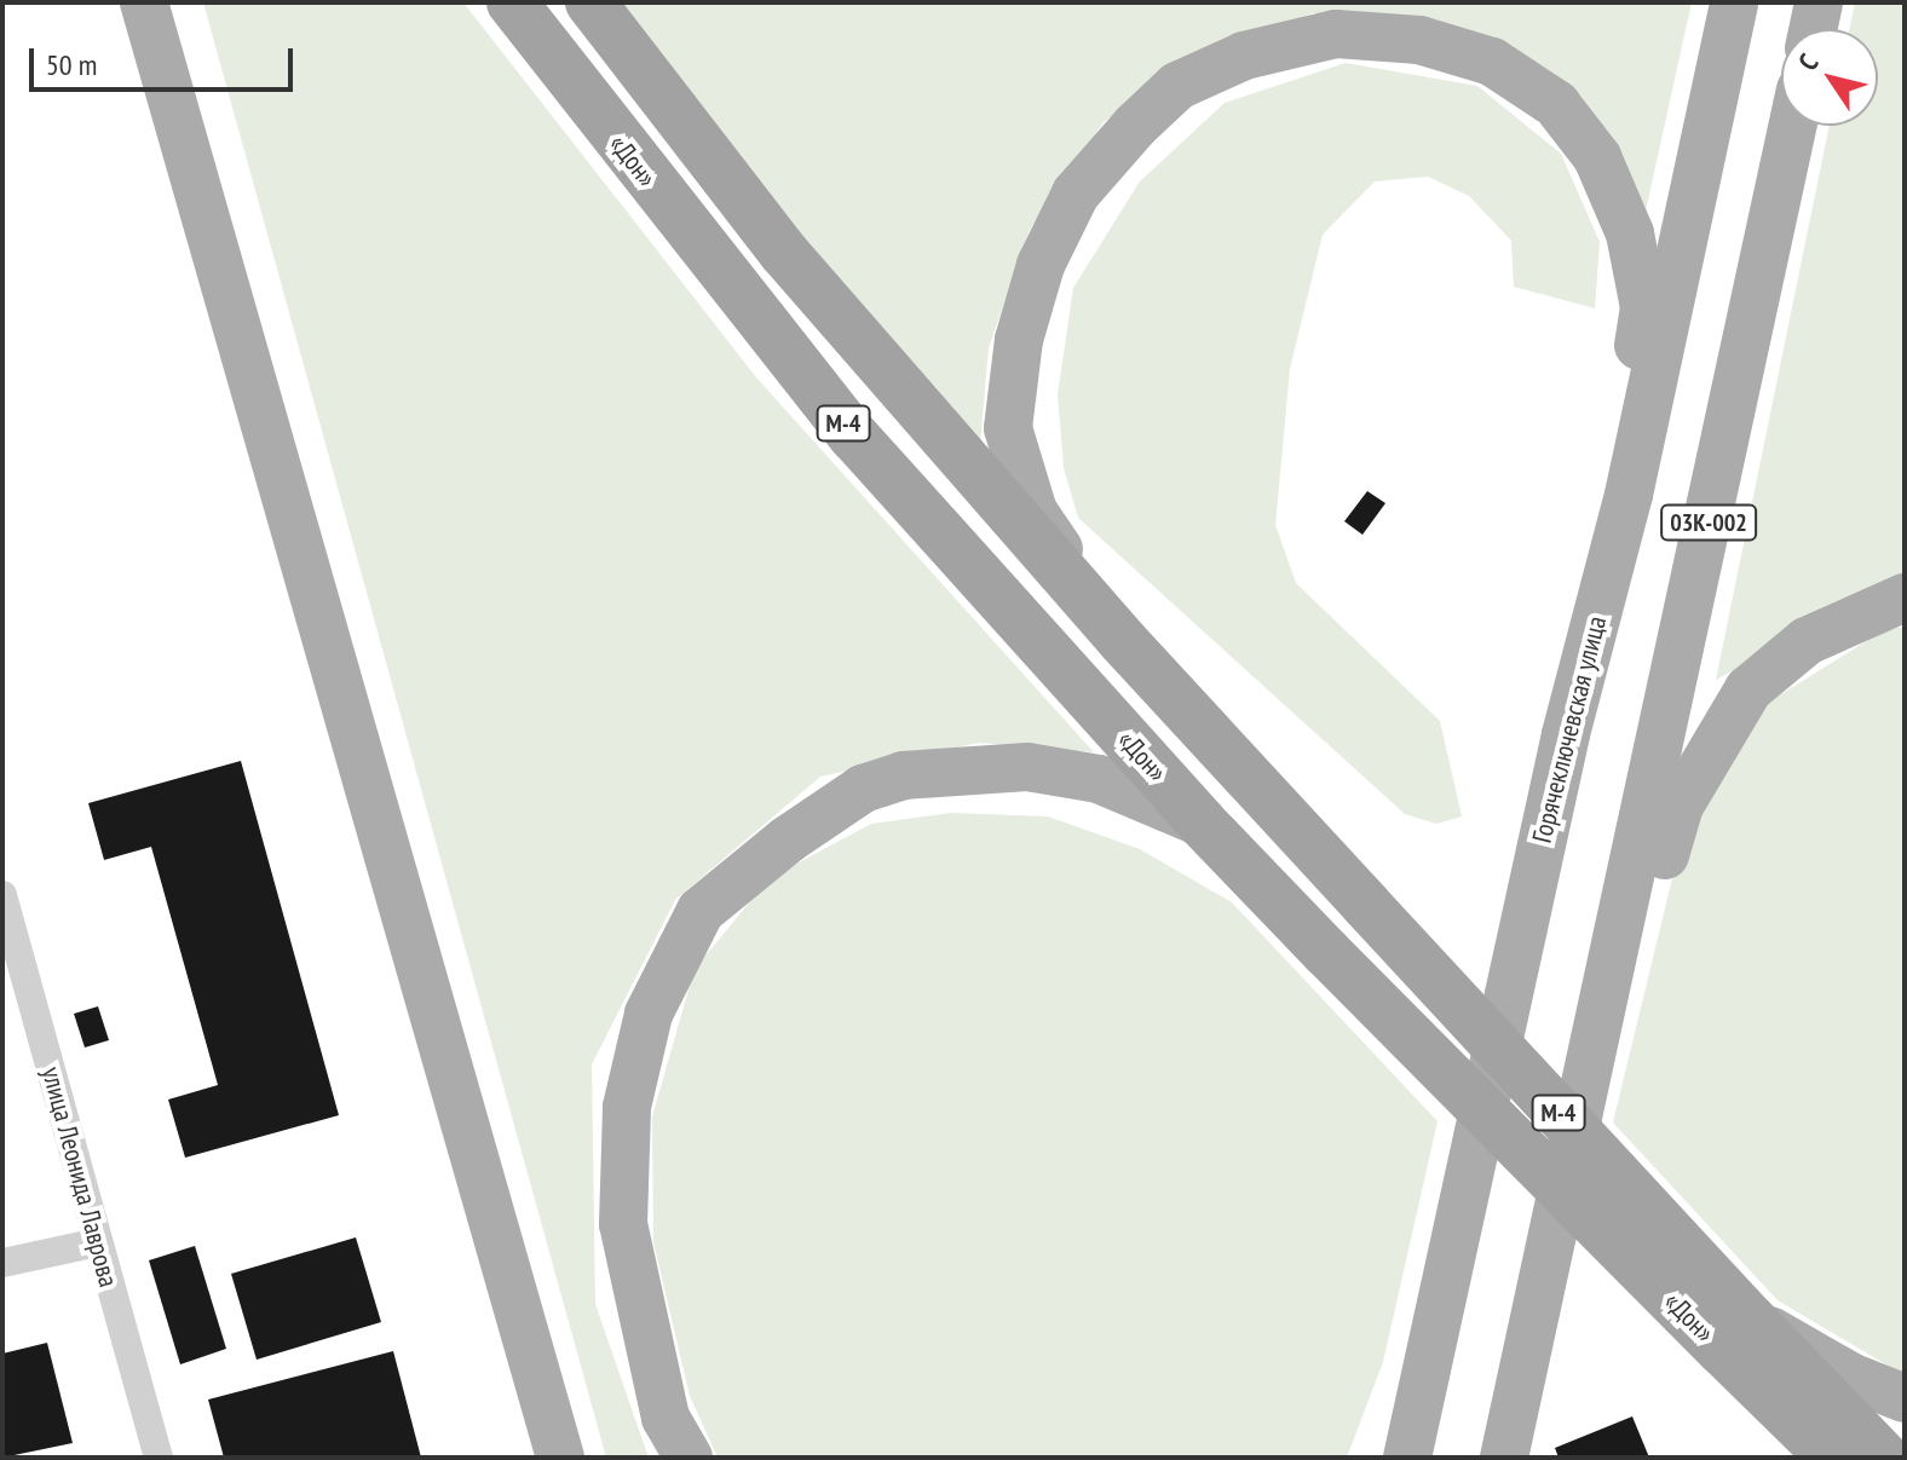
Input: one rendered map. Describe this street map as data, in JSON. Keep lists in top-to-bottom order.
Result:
{
  "streets": {
    "highway": ["«Дон»", "М-4"],
    "main road": ["03К-002", "Горячеключевская улица"],
    "street": ["улица Леонида Лаврова"]
  },
  "scale_bar": "50 m",
  "north": "top left"
}
